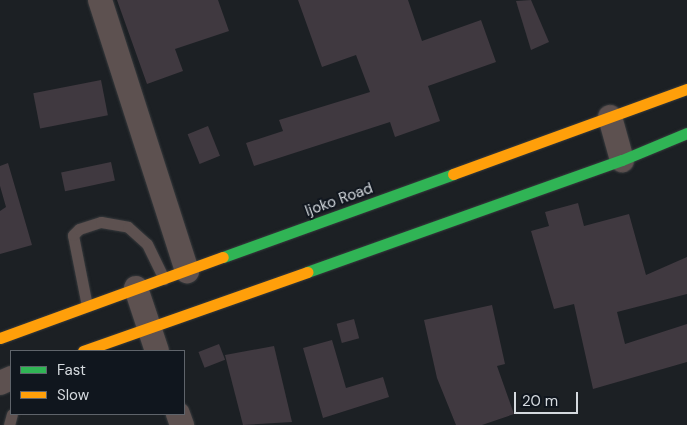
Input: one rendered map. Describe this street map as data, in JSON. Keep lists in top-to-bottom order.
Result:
{
  "streets": {
    "main road": ["Ijoko Road"]
  },
  "legend": ["Fast", "Slow"],
  "scale_bar": "20 m"
}
